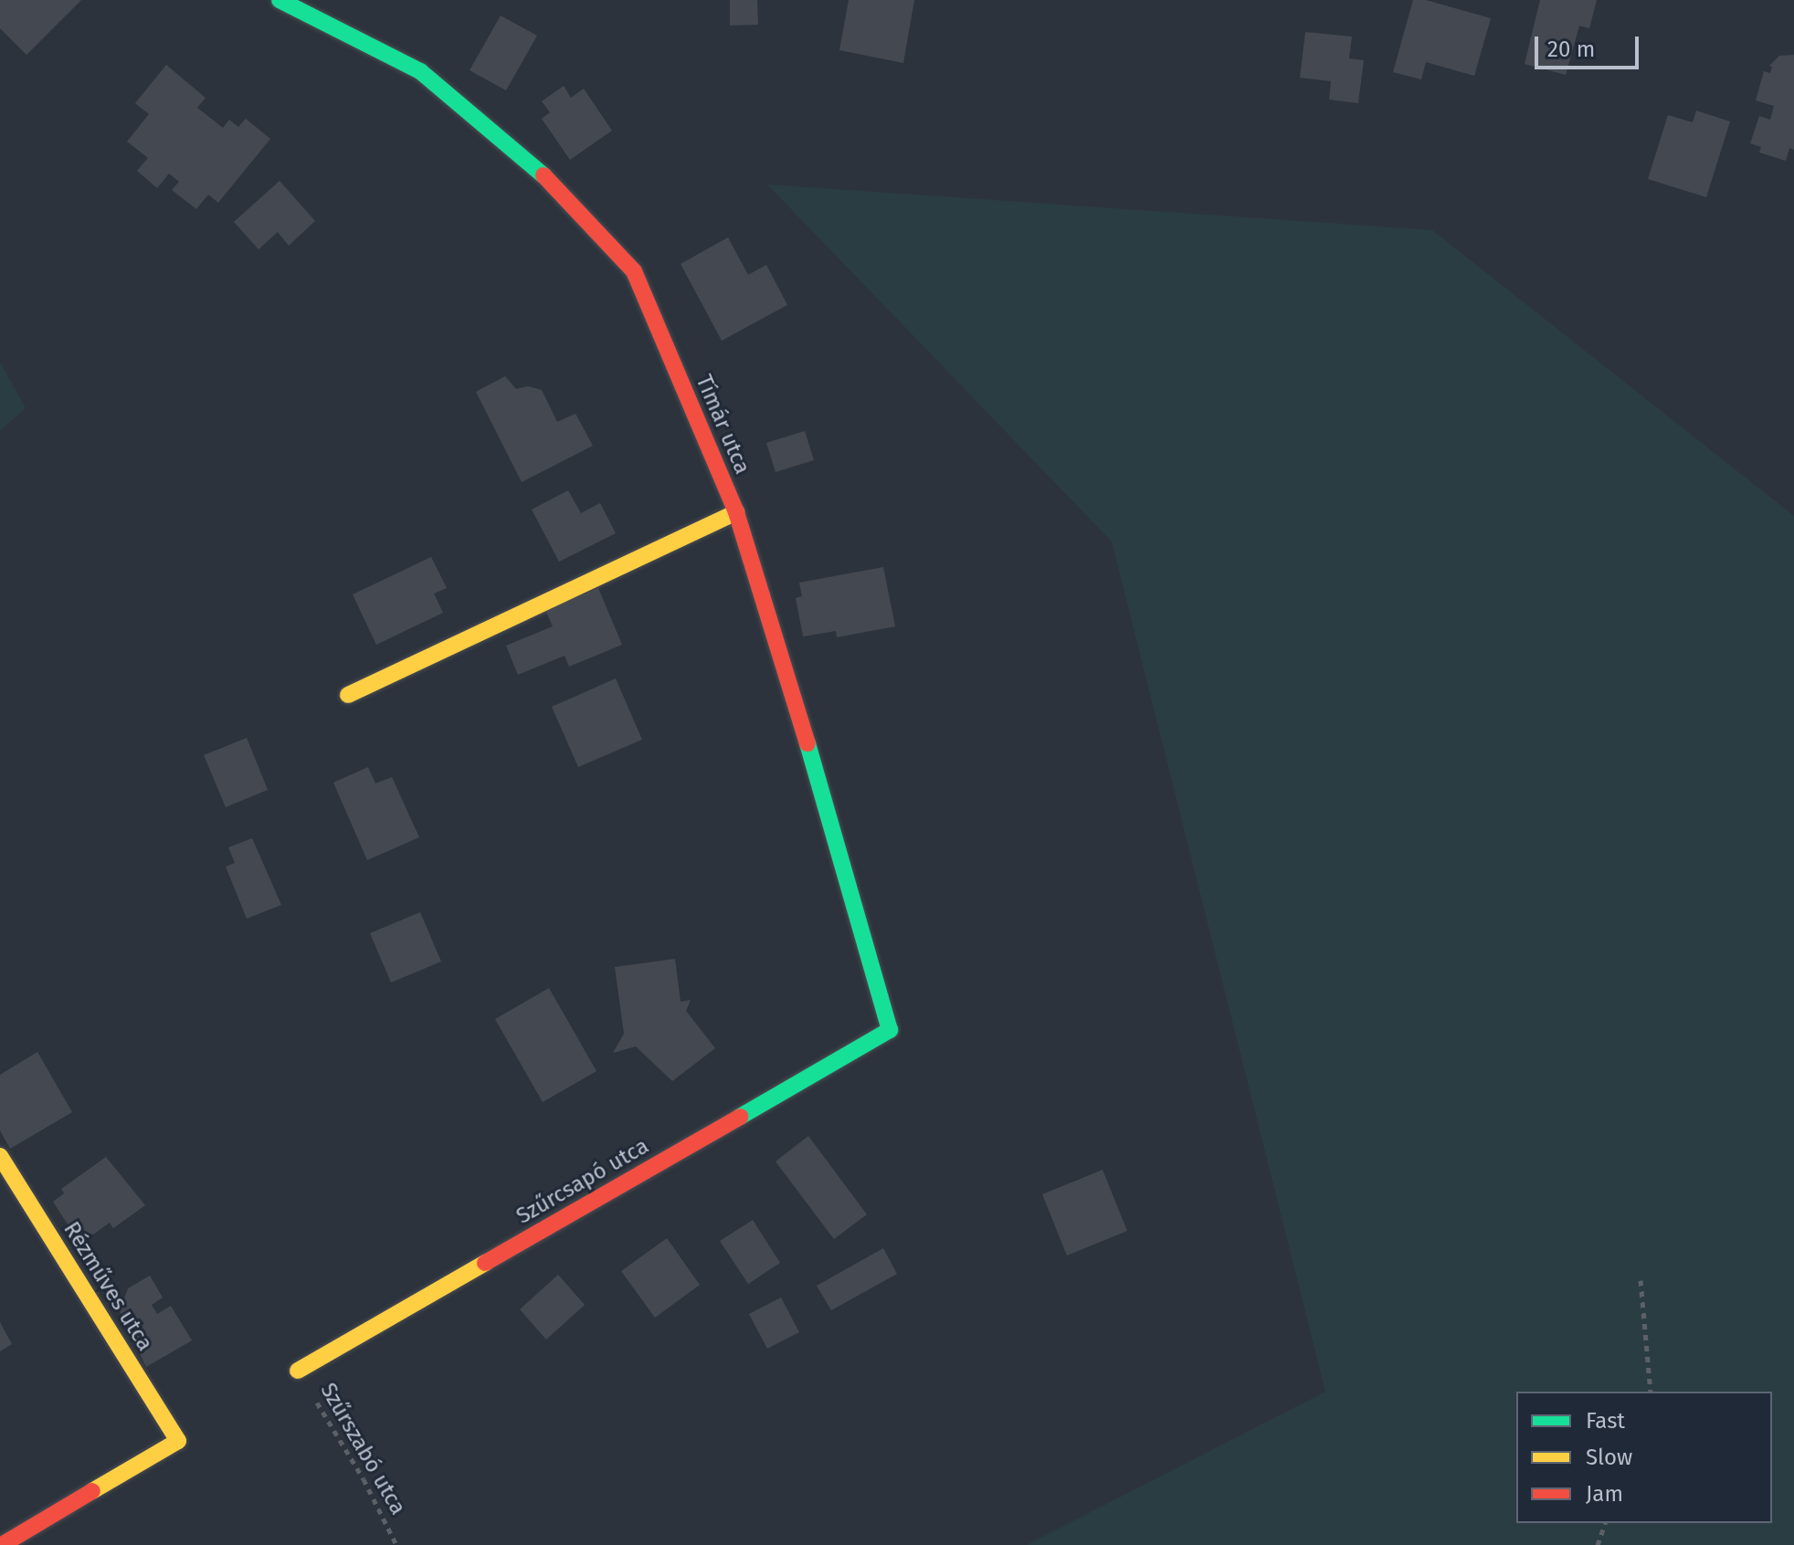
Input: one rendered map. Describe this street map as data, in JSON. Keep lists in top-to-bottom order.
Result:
{
  "streets": {
    "street": ["Tímár utca", "Szűrcsapó utca", "Rézműves utca"],
    "path": ["Szűrszabó utca"]
  },
  "crossings": [
    ["Tímár utca", "Szűrcsapó utca"],
    ["Szűrcsapó utca", "Szűrszabó utca"]
  ],
  "legend": ["Fast", "Slow", "Jam"],
  "scale_bar": "20 m"
}
